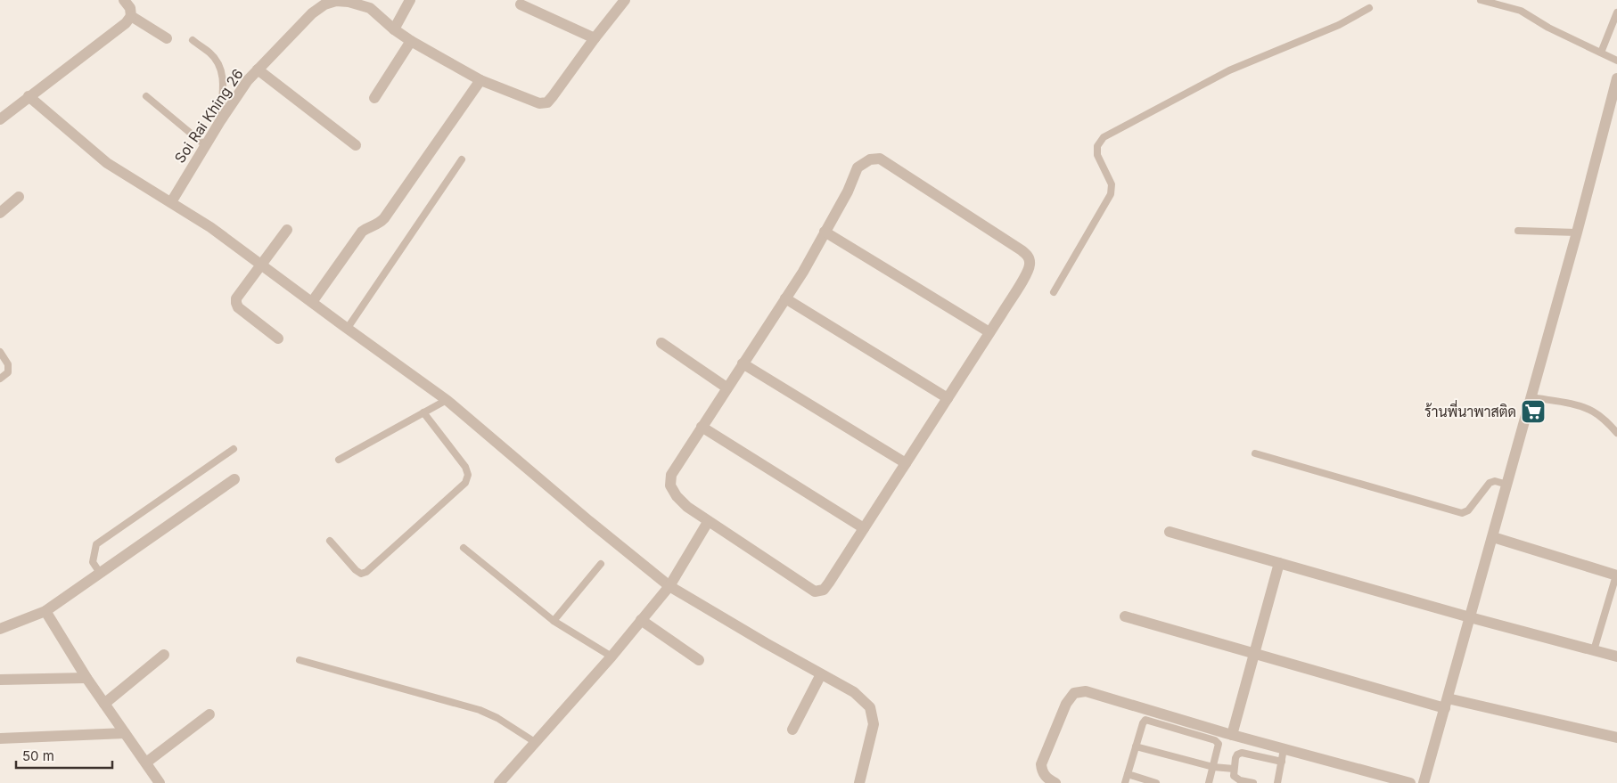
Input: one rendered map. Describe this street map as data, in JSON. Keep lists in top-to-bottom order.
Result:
{
  "streets": {
    "street": ["Soi Rai Khing 26"]
  },
  "places": {
    "supermarket": ["ร้านพี่นาพาสติด"]
  },
  "scale_bar": "50 m"
}
